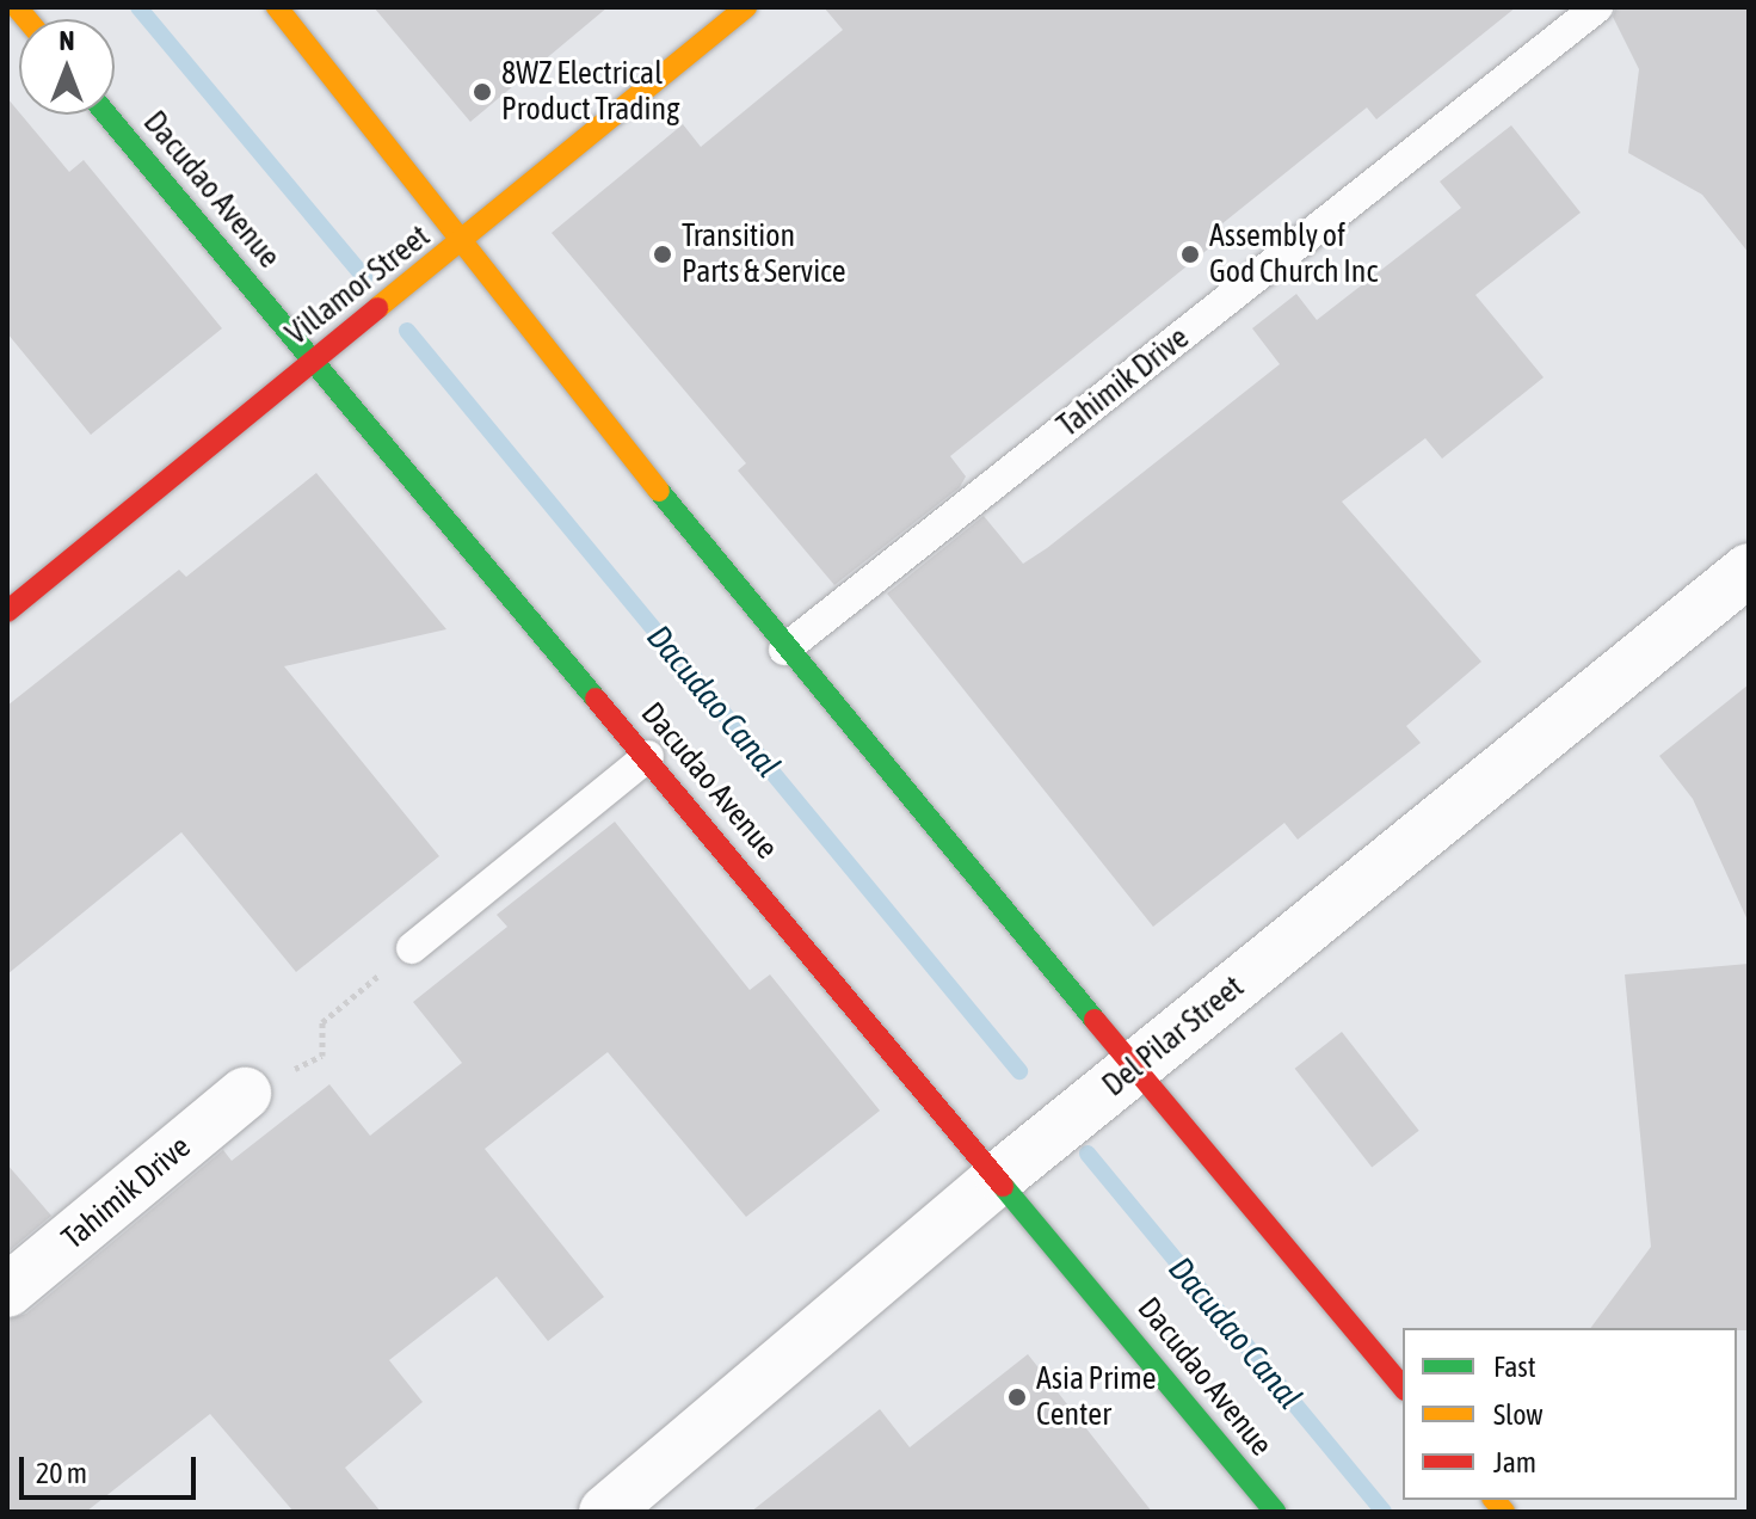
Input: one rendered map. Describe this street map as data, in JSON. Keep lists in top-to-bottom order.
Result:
{
  "streets": {
    "main road": ["Dacudao Avenue", "Villamor Street"],
    "street": ["Tahimik Drive", "Del Pilar Street"]
  },
  "crossings": [
    ["Dacudao Avenue", "Villamor Street"],
    ["Dacudao Avenue", "Del Pilar Street"]
  ],
  "water": ["Dacudao Canal"],
  "places": [
    "8WZ Electrical Product Trading",
    "Transition Parts & Service",
    "Assembly of God Church Inc",
    "Asia Prime Center"
  ],
  "legend": ["Fast", "Slow", "Jam"],
  "scale_bar": "20 m",
  "north": "top"
}
